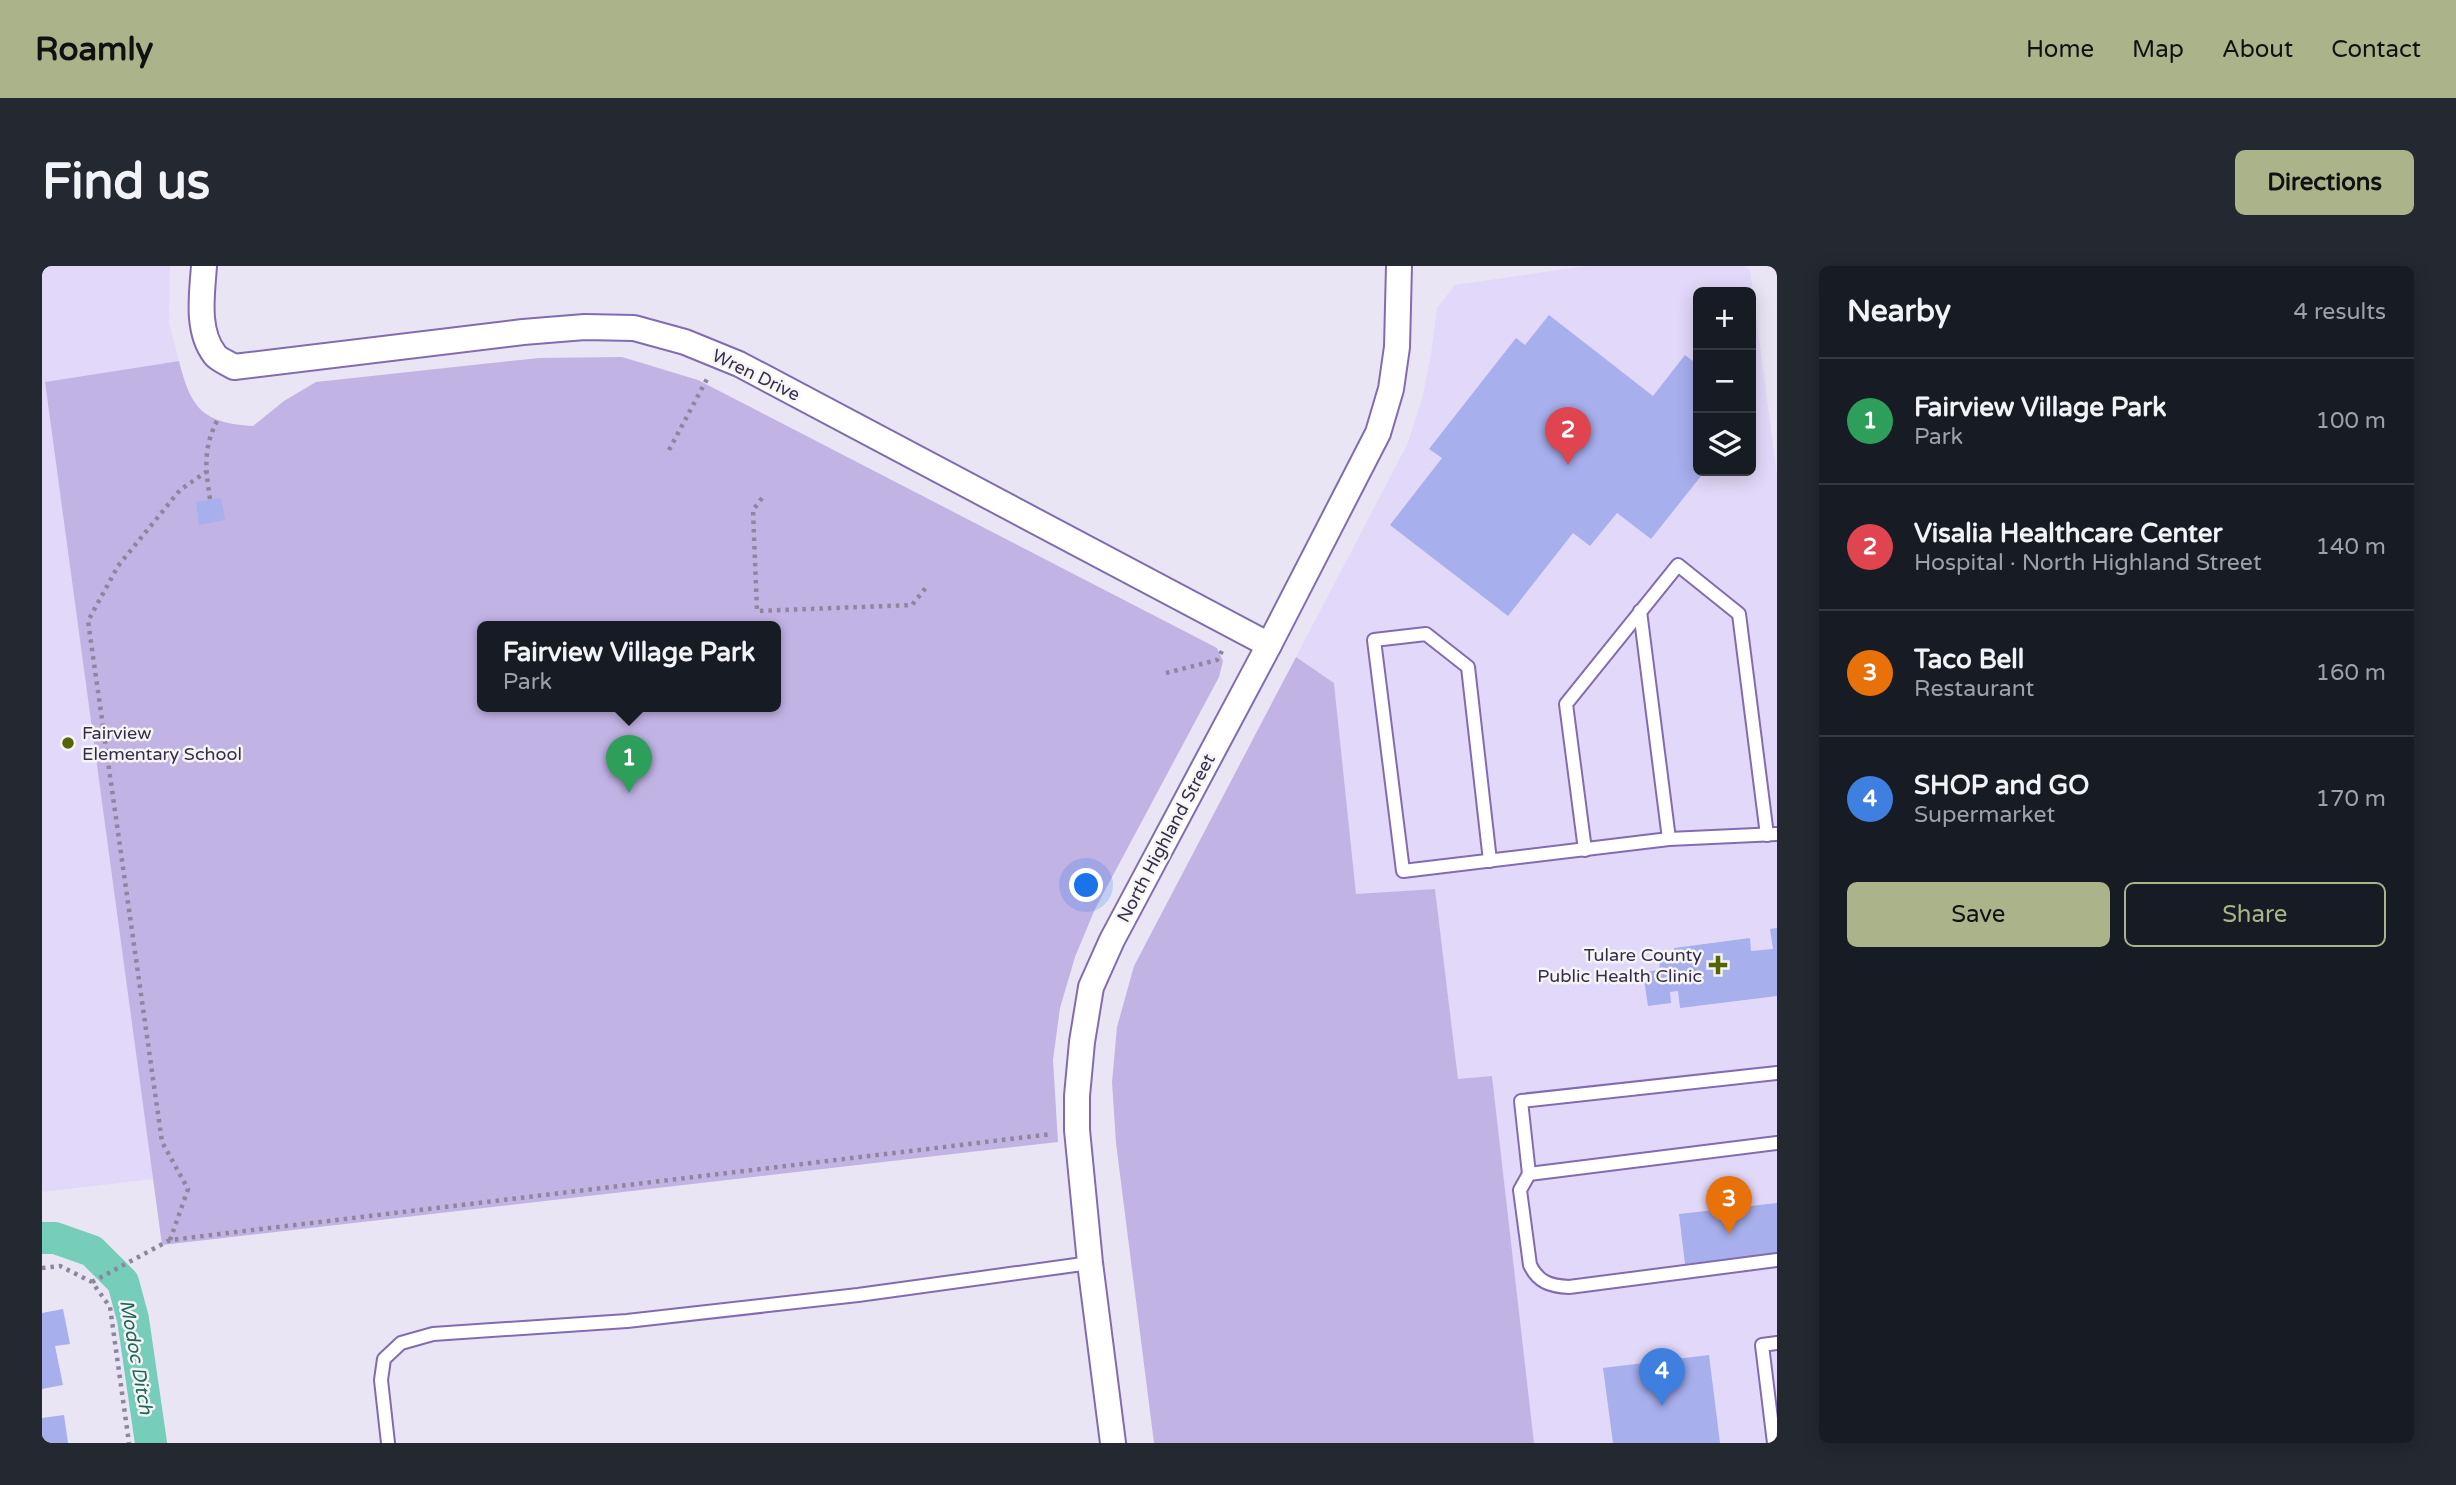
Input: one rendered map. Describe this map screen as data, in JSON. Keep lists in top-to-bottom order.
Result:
{
  "streets": {
    "street": ["Wren Drive", "North Highland Street"]
  },
  "crossings": [
    ["Wren Drive", "North Highland Street"]
  ],
  "water": ["Modoc Ditch"],
  "places": {
    "other": ["Fairview Elementary School"],
    "health": ["Tulare County Public Health Clinic"]
  },
  "page": {
    "header": "Roamly",
    "nav": [
      "Home",
      "Map",
      "About",
      "Contact"
    ],
    "buttons": [
      "Directions",
      ["Save", "Share"]
    ],
    "title": "Find us",
    "heading": ["Nearby", "4 results"],
    "map_buttons": ["+", "−"],
    "list": [
      {
        "mark": "1",
        "name": "Fairview Village Park",
        "note": "Park",
        "value": "100 m"
      },
      {
        "mark": "2",
        "name": "Visalia Healthcare Center",
        "note": "Hospital · North Highland Street",
        "value": "140 m"
      },
      {
        "mark": "3",
        "name": "Taco Bell",
        "note": "Restaurant",
        "value": "160 m"
      },
      {
        "mark": "4",
        "name": "SHOP and GO",
        "note": "Supermarket",
        "value": "170 m"
      }
    ],
    "pins": [
      "2",
      "1",
      "3",
      "4"
    ],
    "popup": ["Fairview Village Park", "Park"]
  }
}
